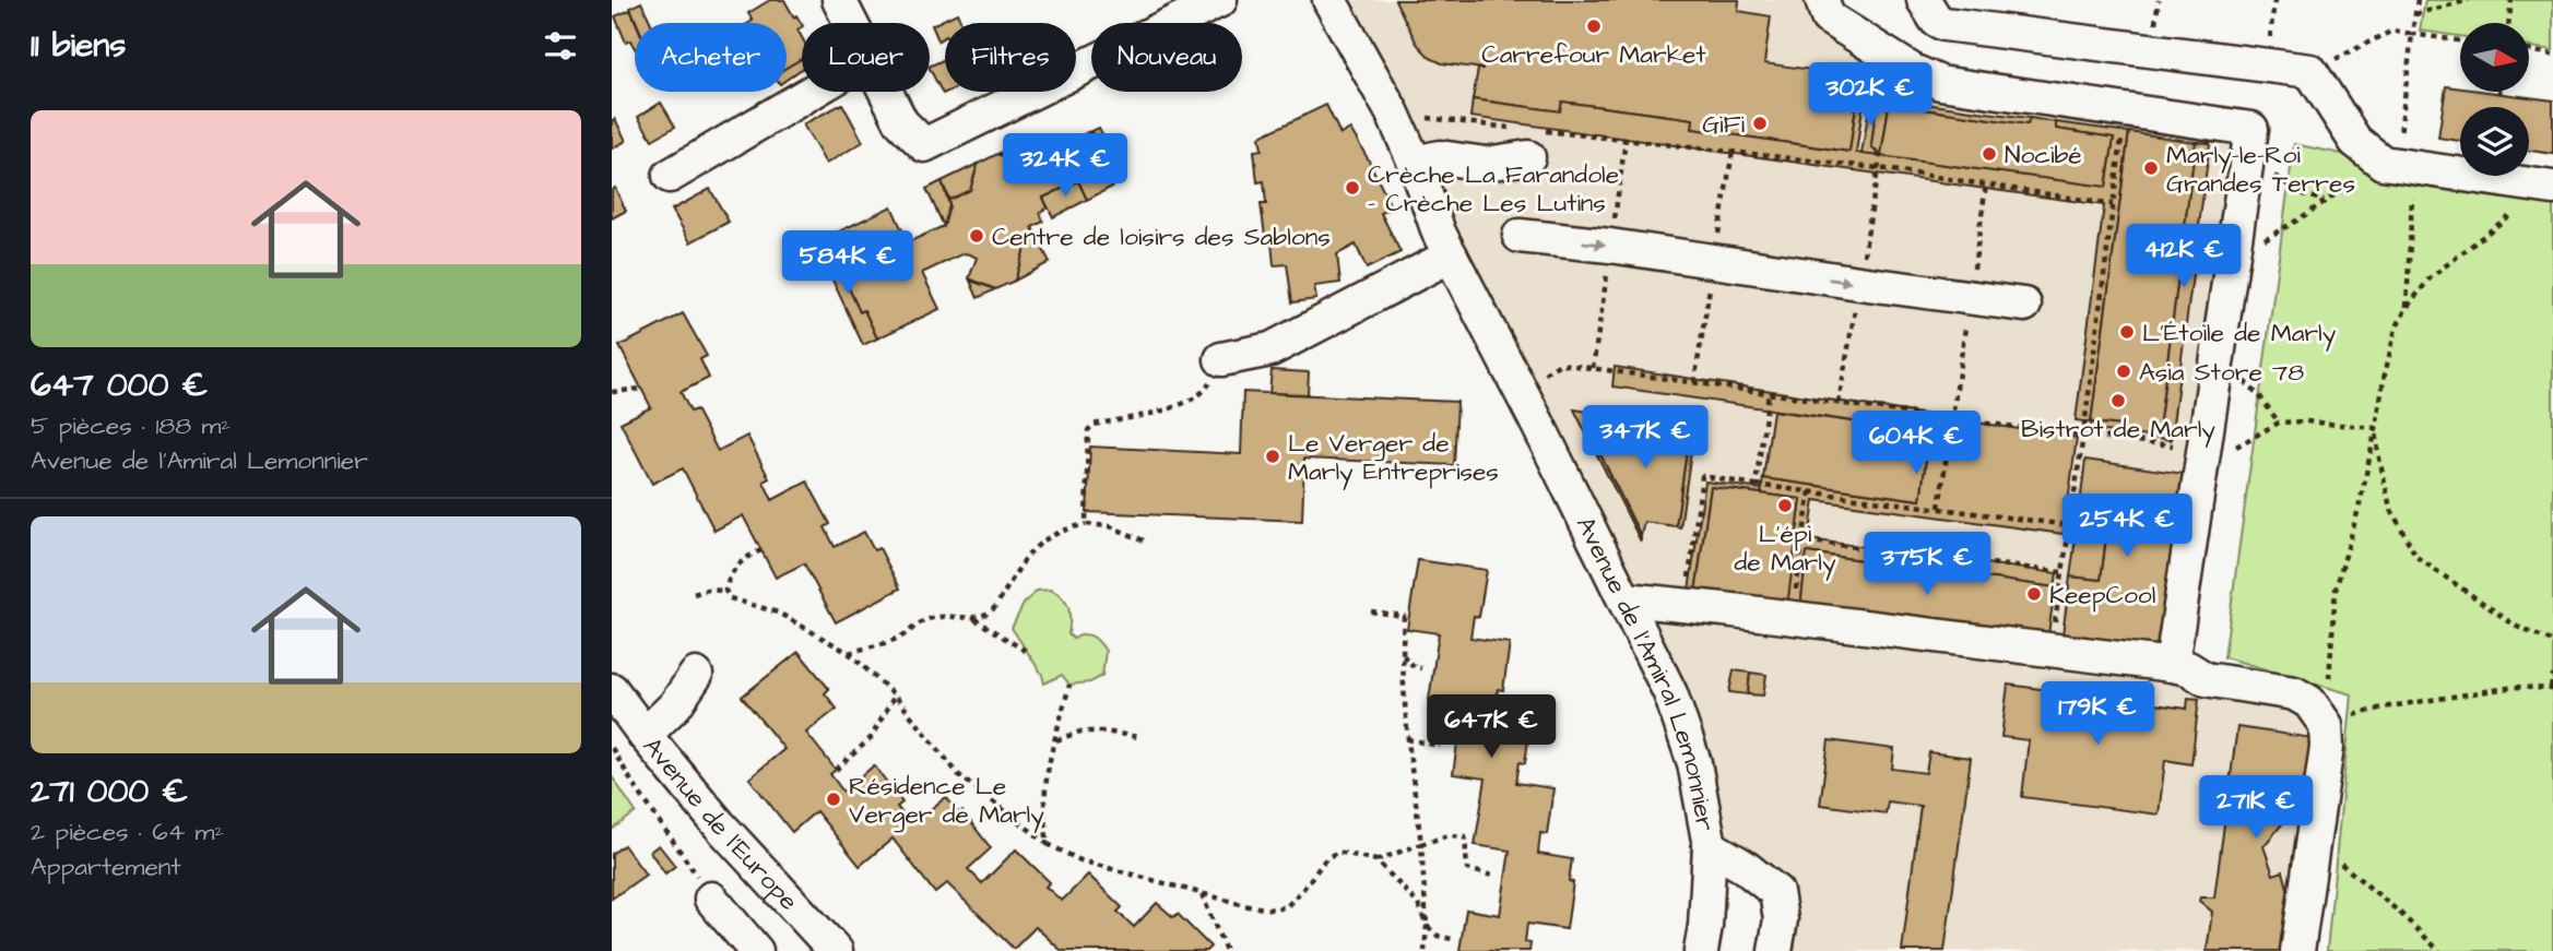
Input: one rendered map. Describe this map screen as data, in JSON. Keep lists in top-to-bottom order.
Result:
{
  "streets": {
    "street": ["Avenue de l'Amiral Lemonnier", "Avenue de l'Europe"]
  },
  "places": [
    "Carrefour Market",
    "GiFi",
    "Nocibé",
    "Marly-le-Roi Grandes Terres",
    "Crèche La Farandole - Crèche Les Lutins",
    "Centre de loisirs des Sablons",
    "L'Étoile de Marly",
    "Asia Store 78",
    "Bistrot de Marly",
    "Le Verger de Marly Entreprises",
    "L'épi de Marly",
    "KeepCool",
    "Résidence Le Verger de Marly"
  ],
  "north": "right",
  "page": {
    "heading": "11 biens",
    "chip": [
      "Acheter",
      "Louer",
      "Filtres",
      "Nouveau"
    ],
    "price": [
      "302K €",
      "324K €",
      "412K €",
      "584K €",
      "347K €",
      "604K €",
      "254K €",
      "375K €",
      "179K €",
      "647K €",
      "271K €"
    ],
    "list": [
      {
        "name": "647 000 €",
        "note": "5 pièces · 188 m² · Avenue de l'Amiral Lemonnier"
      },
      {
        "name": "271 000 €",
        "note": "2 pièces · 64 m² · Appartement"
      }
    ]
  }
}
